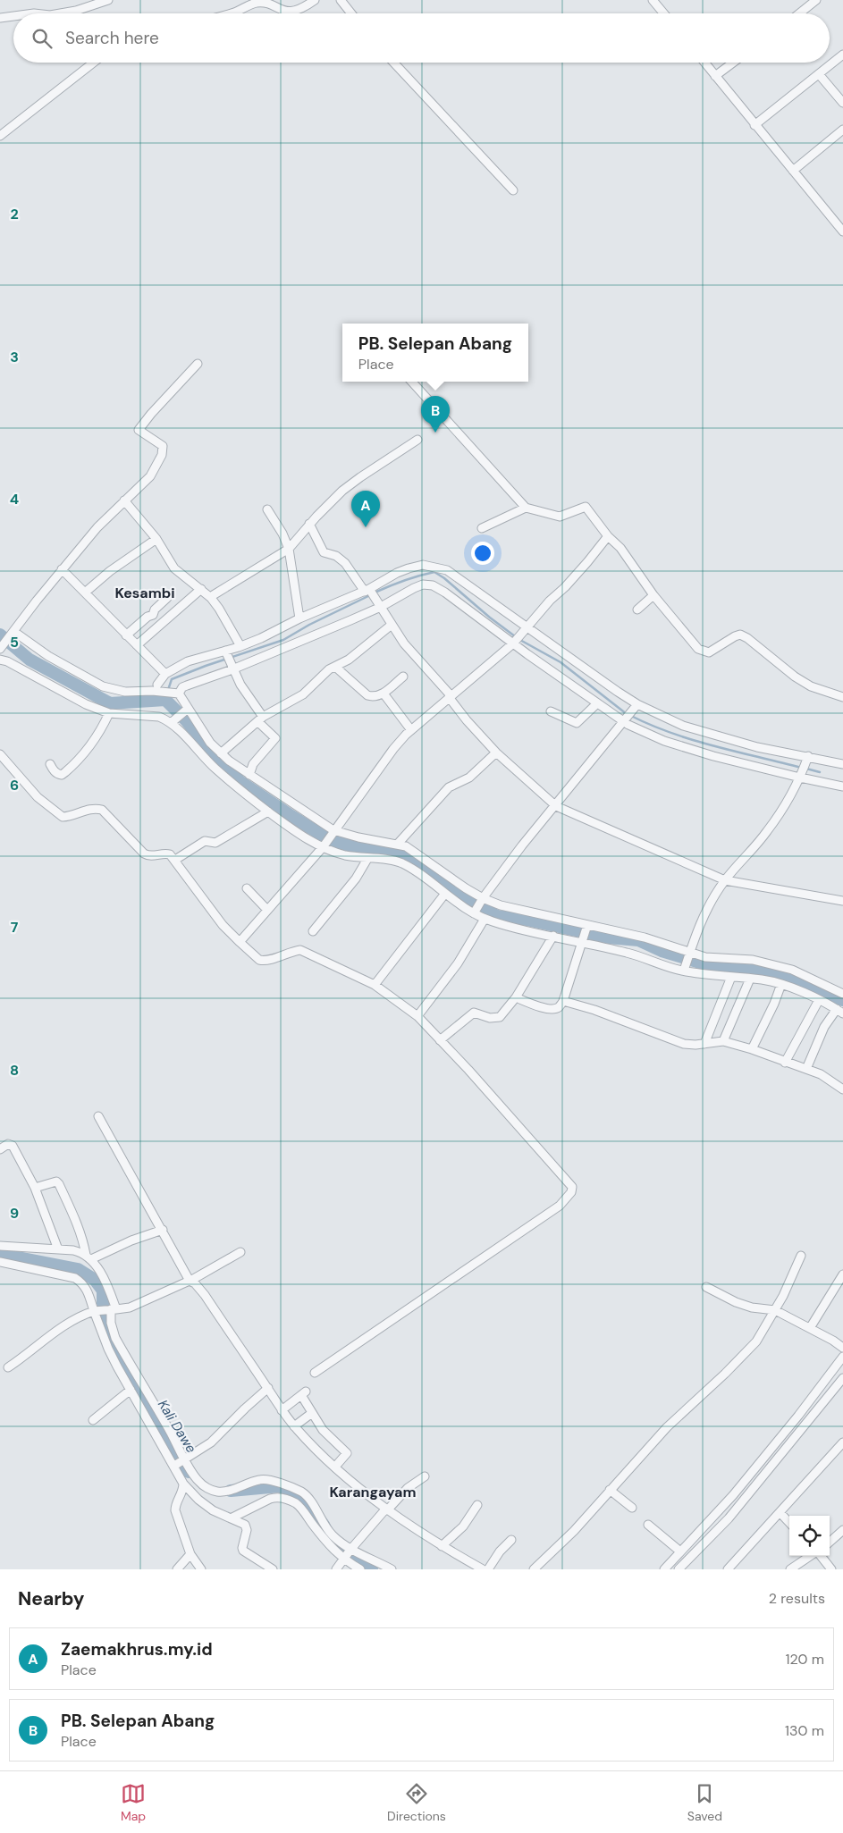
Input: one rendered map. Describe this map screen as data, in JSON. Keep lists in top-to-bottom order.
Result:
{
  "districts": ["Kesambi", "Karangayam"],
  "water": ["Kali Dawe"],
  "page": {
    "search": "Search here",
    "popup": ["PB. Selepan Abang", "Place"],
    "pins": ["B", "A"],
    "heading": ["Nearby", "2 results"],
    "list": [
      {
        "mark": "A",
        "name": "Zaemakhrus.my.id",
        "note": "Place",
        "value": "120 m"
      },
      {
        "mark": "B",
        "name": "PB. Selepan Abang",
        "note": "Place",
        "value": "130 m"
      }
    ],
    "nav": ["Map", "Directions", "Saved"]
  },
  "grid": {
    "rows": [
      "2",
      "3",
      "4",
      "5",
      "6",
      "7",
      "8",
      "9"
    ]
  }
}
